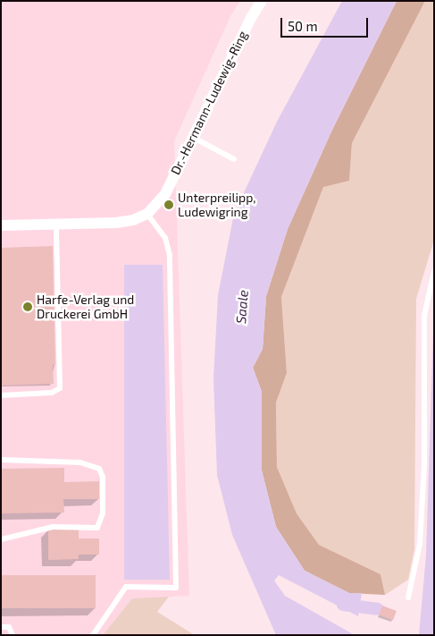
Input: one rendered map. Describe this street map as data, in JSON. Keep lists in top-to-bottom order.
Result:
{
  "streets": {
    "street": ["Dr.-Hermann-Ludewig-Ring"]
  },
  "water": ["Saale"],
  "places": ["Unterpreilipp, Ludewigring", "Harfe-Verlag und Druckerei GmbH"],
  "scale_bar": "50 m"
}
